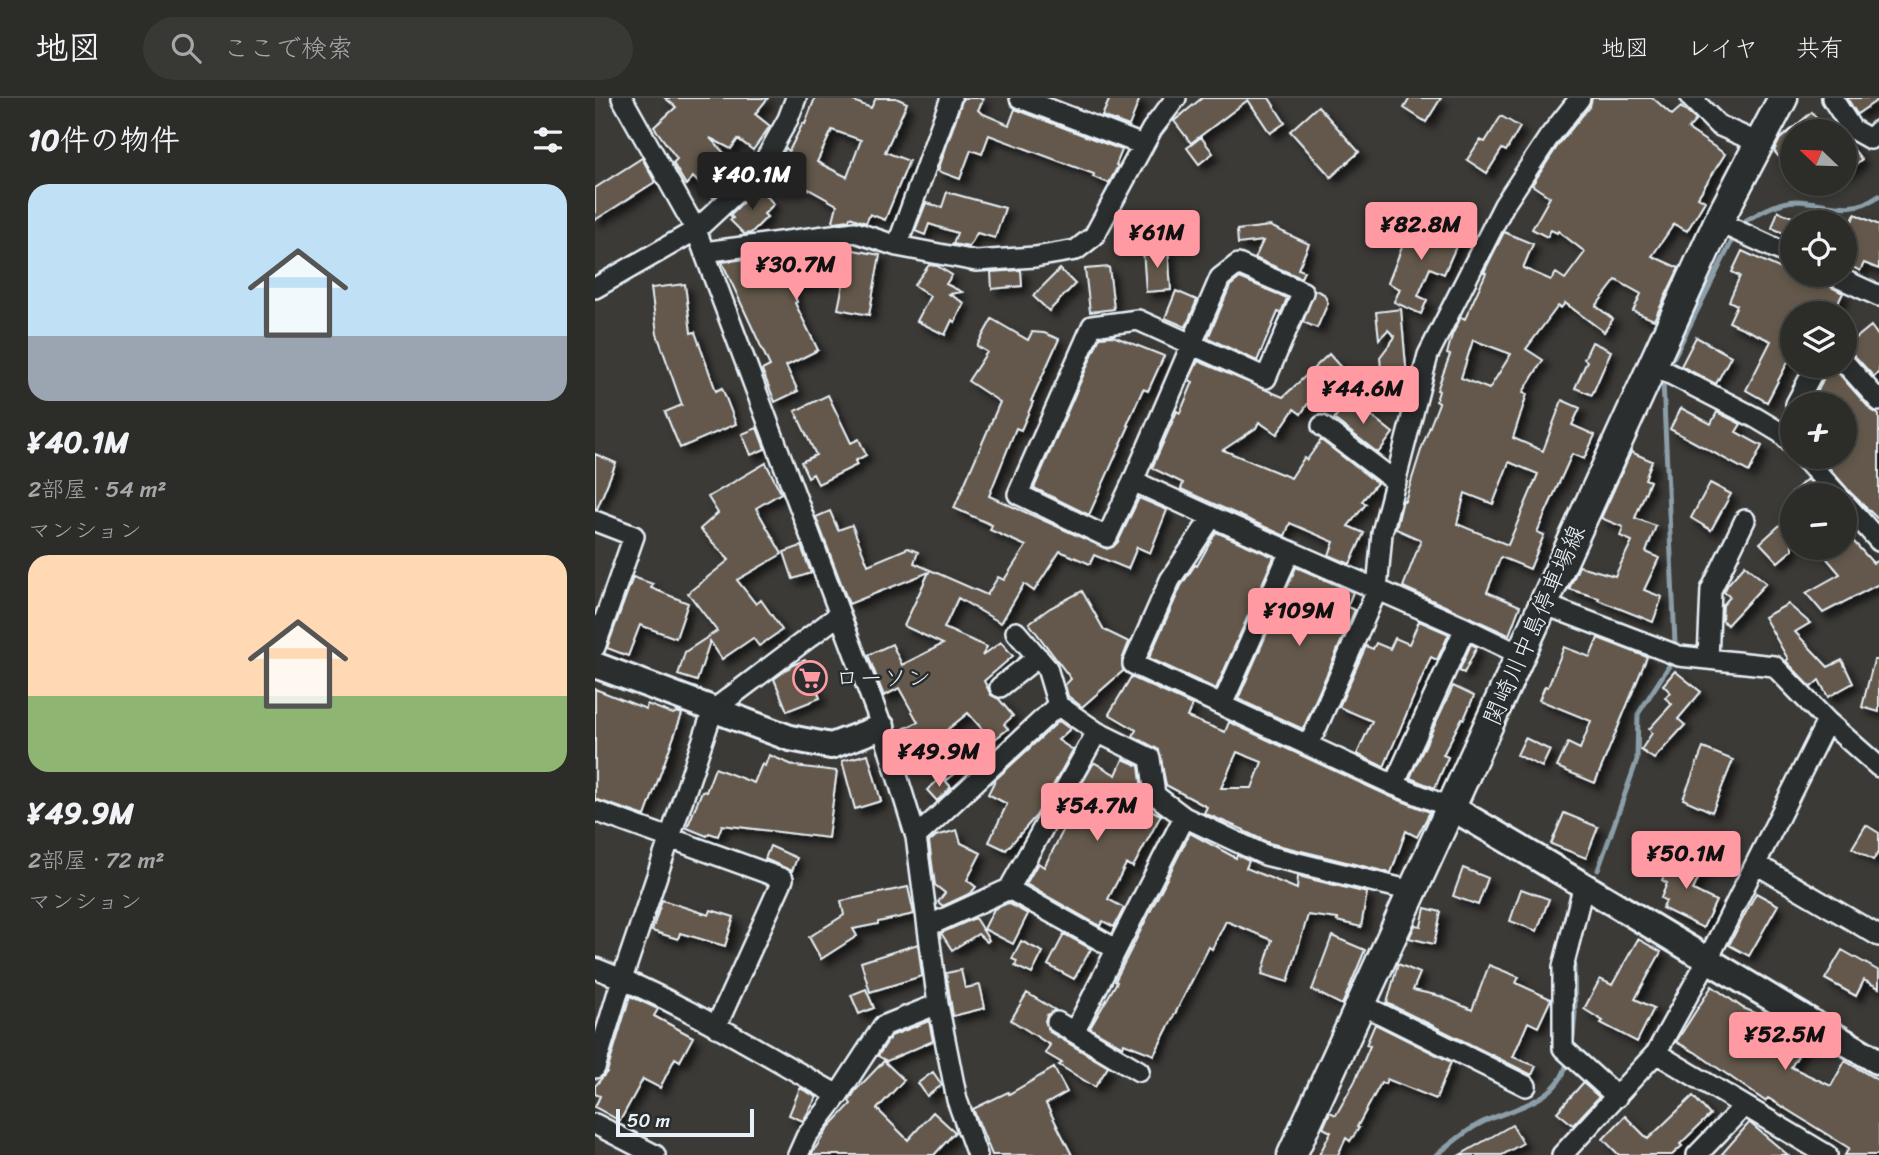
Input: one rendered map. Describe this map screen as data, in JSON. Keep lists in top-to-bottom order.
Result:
{
  "streets": {
    "main road": ["関崎川中島停車場線"]
  },
  "places": {
    "supermarket": ["ローソン"]
  },
  "scale_bar": "50 m",
  "north": "top left",
  "page": {
    "header": "地図",
    "search": "ここで検索",
    "nav": ["地図", "レイヤ", "共有"],
    "heading": "10件の物件",
    "map_buttons": ["+", "−"],
    "price": [
      "¥40.1M",
      "¥82.8M",
      "¥61M",
      "¥30.7M",
      "¥44.6M",
      "¥109M",
      "¥49.9M",
      "¥54.7M",
      "¥50.1M",
      "¥52.5M"
    ],
    "list": [
      {
        "name": "¥40.1M",
        "note": "2部屋 · 54 m² · マンション"
      },
      {
        "name": "¥49.9M",
        "note": "2部屋 · 72 m² · マンション"
      }
    ],
    "scale": "50 m"
  }
}
